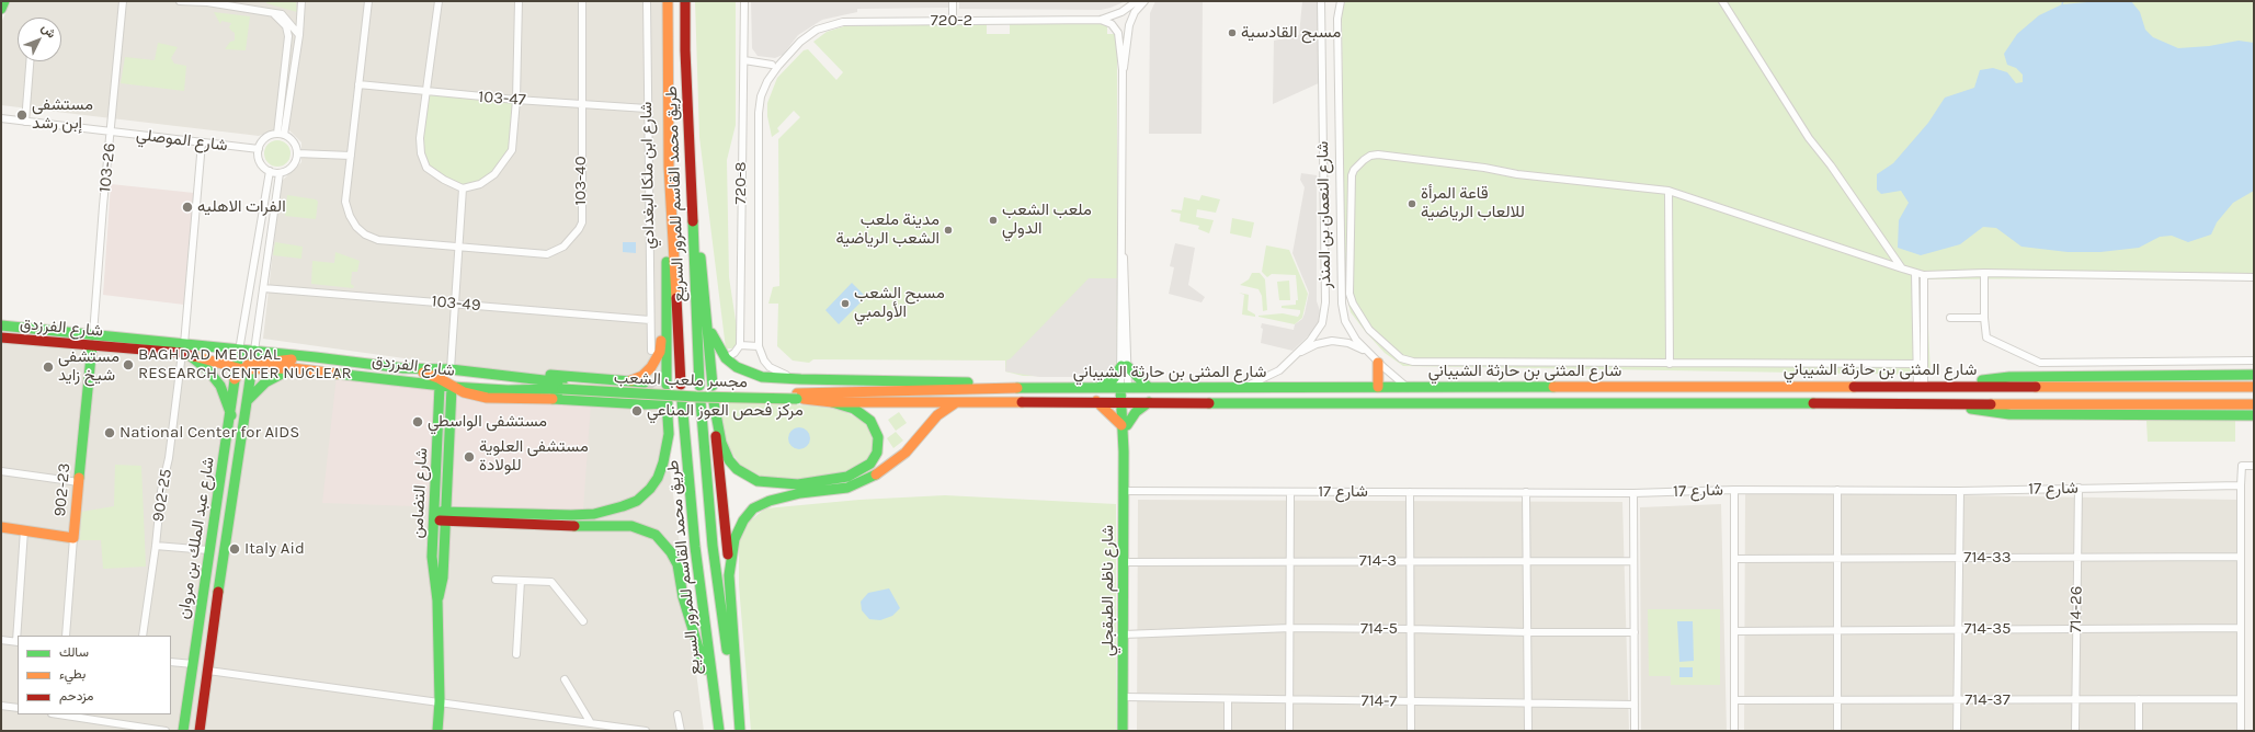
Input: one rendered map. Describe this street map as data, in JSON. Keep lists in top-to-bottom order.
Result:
{
  "streets": {
    "main road": [
      "طريق محمد القاسم للمرور السريع",
      "شارع الفرزدق",
      "شارع المثنى بن حارثة الشيباني",
      "مجسر ملعب الشعب",
      "902-23",
      "شارع التضامن",
      "شارع عبد الملك بن مروان",
      "شارع ناظم الطبقجلي"
    ],
    "street": [
      "720-2",
      "103-47",
      "شارع الموصلي",
      "103-26",
      "شارع ابن ملكا البغدادي",
      "103-40",
      "720-8",
      "شارع النعمان بن المنذر",
      "103-49",
      "شارع 17",
      "902-25",
      "714-33",
      "714-3",
      "714-26",
      "714-5",
      "714-35",
      "714-37",
      "714-7"
    ]
  },
  "crossings": [
    ["720-2", "720-8"],
    ["103-47", "شارع ابن ملكا البغدادي"],
    ["103-47", "103-40"],
    ["شارع الموصلي", "103-26"],
    ["شارع الموصلي", "902-25"],
    ["103-26", "شارع الفرزدق"],
    ["شارع ابن ملكا البغدادي", "103-49"],
    ["شارع النعمان بن المنذر", "شارع المثنى بن حارثة الشيباني"],
    ["شارع الفرزدق", "مجسر ملعب الشعب"],
    ["شارع الفرزدق", "902-23"],
    ["شارع الفرزدق", "شارع التضامن"],
    ["شارع الفرزدق", "902-25"],
    ["شارع الفرزدق", "شارع عبد الملك بن مروان"],
    ["شارع المثنى بن حارثة الشيباني", "مجسر ملعب الشعب"],
    ["شارع المثنى بن حارثة الشيباني", "شارع ناظم الطبقجلي"],
    ["شارع 17", "شارع ناظم الطبقجلي"],
    ["شارع 17", "714-26"],
    ["714-33", "714-26"],
    ["714-3", "شارع ناظم الطبقجلي"],
    ["شارع ناظم الطبقجلي", "714-5"],
    ["شارع ناظم الطبقجلي", "714-7"],
    ["714-26", "714-35"],
    ["714-26", "714-37"]
  ],
  "places": [
    "مسبح القادسية",
    "مستشفى إبن رشد",
    "قاعة المرأة للالعاب الرياضية",
    "الفرات الاهليه",
    "ملعب الشعب الدولي",
    "مدينة ملعب الشعب الرياضية",
    "مسبح الشعب الأولمبي",
    "BAGHDAD MEDICAL RESEARCH CENTER NUCLEAR",
    "مستشفى شيخ زايد",
    "مركز فحص العوز المناعي",
    "مستشفى الواسطي",
    "National Center for AIDS",
    "مستشفى العلوية للولادة",
    "Italy Aid"
  ],
  "legend": ["سالك", "بطيء", "مزدحم"],
  "north": "top right"
}
